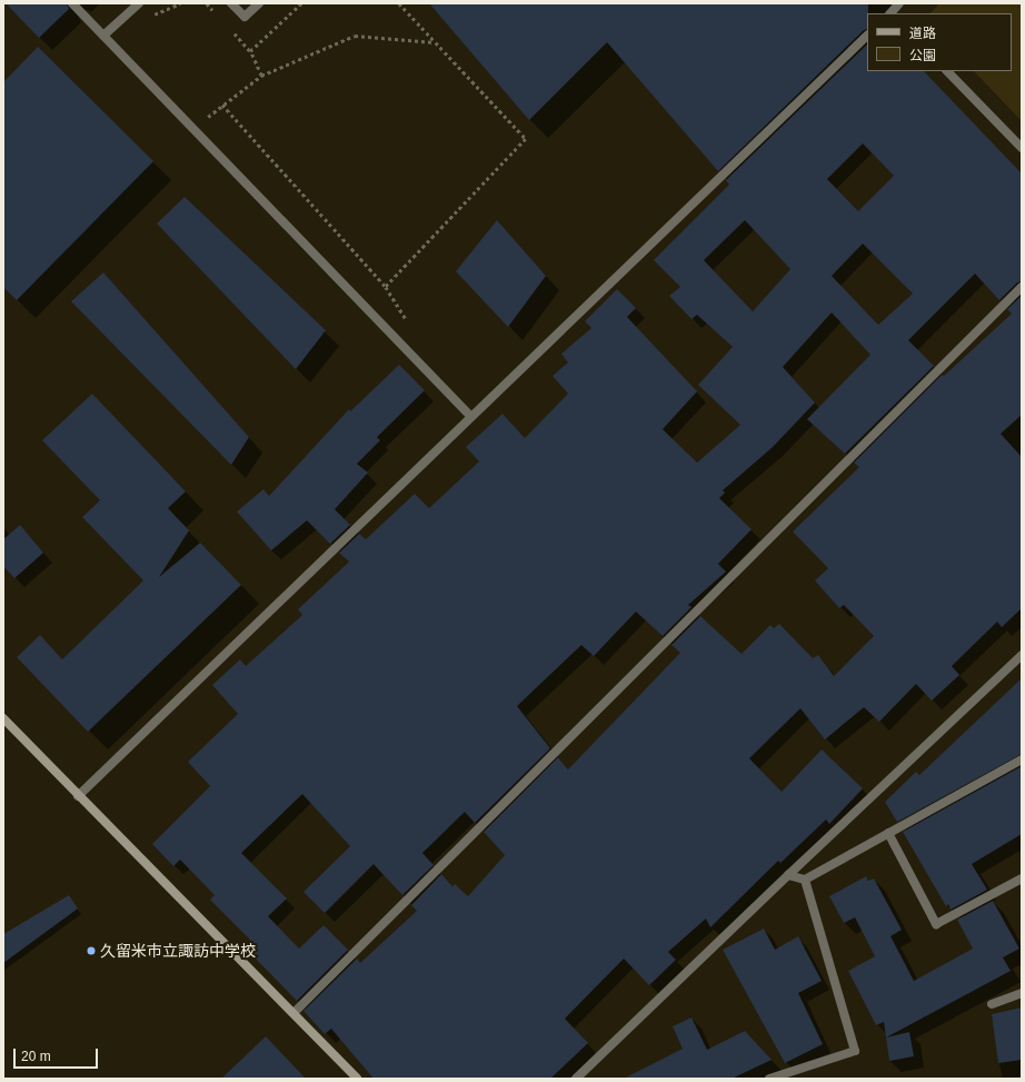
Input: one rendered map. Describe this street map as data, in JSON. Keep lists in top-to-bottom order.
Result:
{
  "places": ["久留米市立諏訪中学校"],
  "legend": ["道路", "公園"],
  "scale_bar": "20 m"
}
